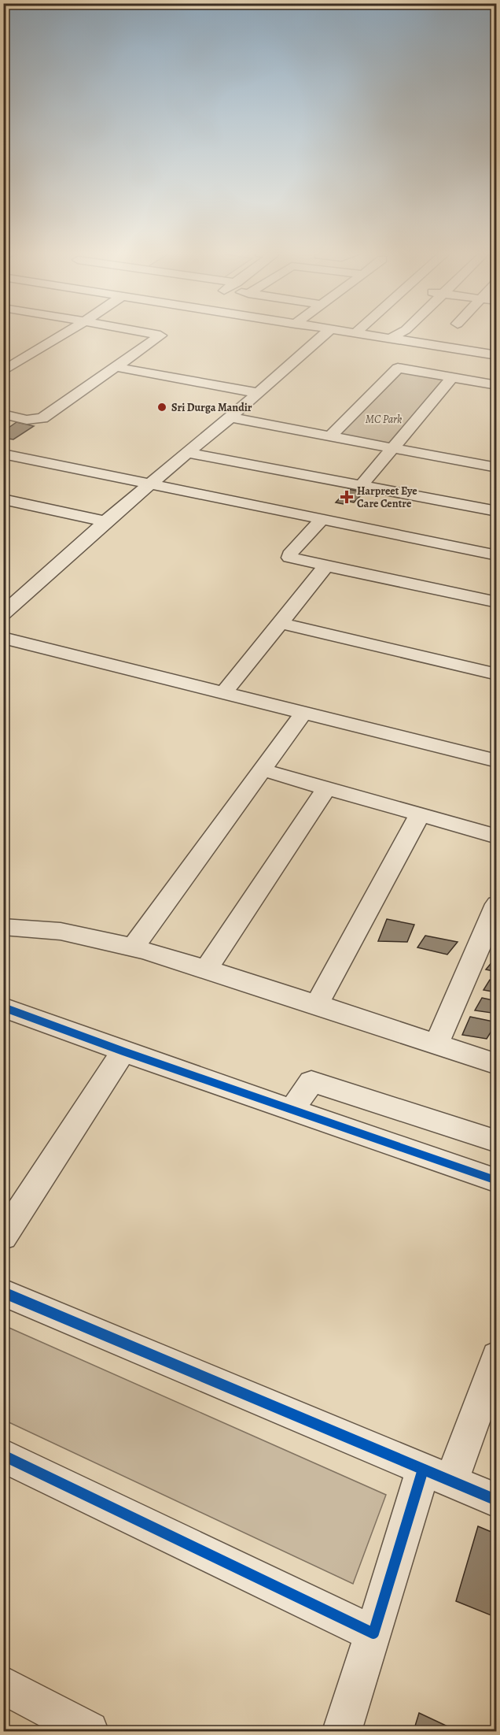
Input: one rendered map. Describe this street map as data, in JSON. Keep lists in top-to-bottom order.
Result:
{
  "parks": ["MC Park"],
  "places": {
    "other": ["Sri Durga Mandir"],
    "health": ["Harpreet Eye Care Centre"]
  }
}
